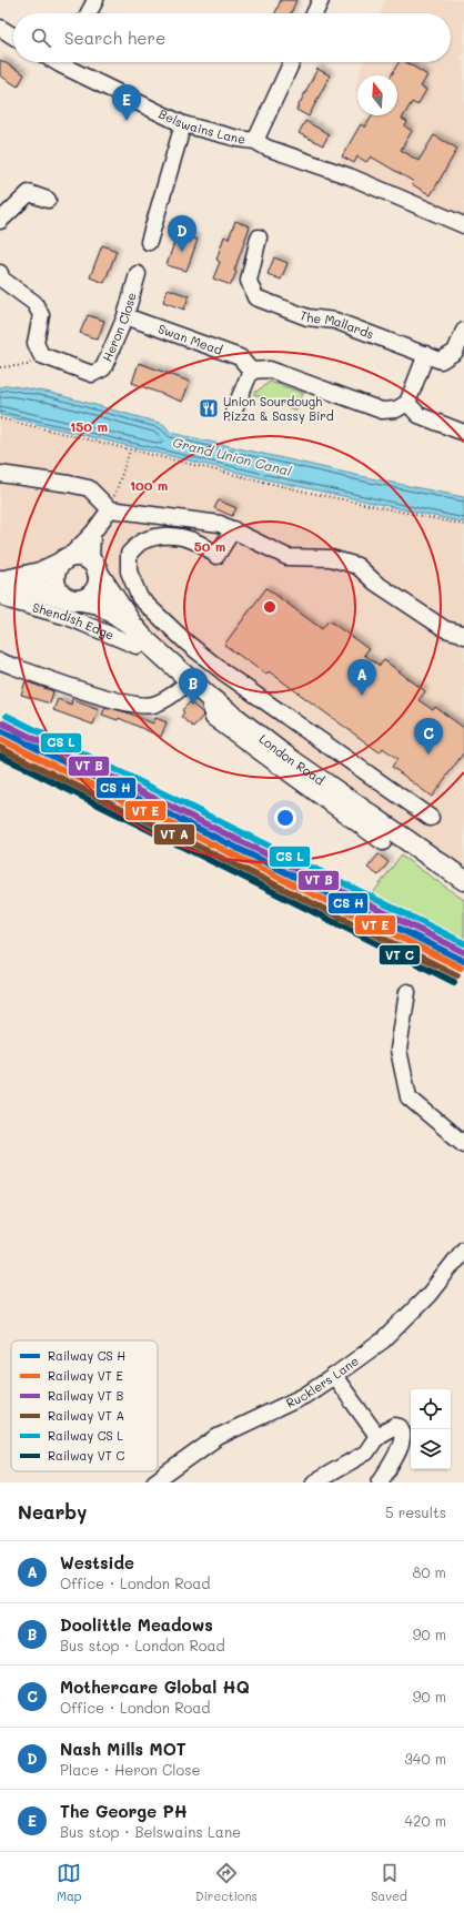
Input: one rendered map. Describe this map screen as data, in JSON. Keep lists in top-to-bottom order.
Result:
{
  "streets": {
    "main road": ["London Road"],
    "street": [
      "Belswains Lane",
      "The Mallards",
      "Heron Close",
      "Swan Mead",
      "Shendish Edge",
      "Rucklers Lane"
    ]
  },
  "crossings": [
    ["Heron Close", "Swan Mead"],
    ["Shendish Edge", "London Road"]
  ],
  "water": ["Grand Union Canal"],
  "places": {
    "restaurant": ["Union Sourdough Pizza & Sassy Bird"]
  },
  "legend": [
    "Railway CS H",
    "Railway VT E",
    "Railway VT B",
    "Railway VT A",
    "Railway CS L",
    "Railway VT C"
  ],
  "north": "top",
  "page": {
    "search": "Search here",
    "pins": [
      "E",
      "D",
      "A",
      "B",
      "C"
    ],
    "heading": ["Nearby", "5 results"],
    "list": [
      {
        "mark": "A",
        "name": "Westside",
        "note": "Office · London Road",
        "value": "80 m"
      },
      {
        "mark": "B",
        "name": "Doolittle Meadows",
        "note": "Bus stop · London Road",
        "value": "90 m"
      },
      {
        "mark": "C",
        "name": "Mothercare Global HQ",
        "note": "Office · London Road",
        "value": "90 m"
      },
      {
        "mark": "D",
        "name": "Nash Mills MOT",
        "note": "Place · Heron Close",
        "value": "340 m"
      },
      {
        "mark": "E",
        "name": "The George PH",
        "note": "Bus stop · Belswains Lane",
        "value": "420 m"
      }
    ],
    "nav": ["Map", "Directions", "Saved"]
  },
  "rings": ["150 m", "100 m", "50 m"]
}
